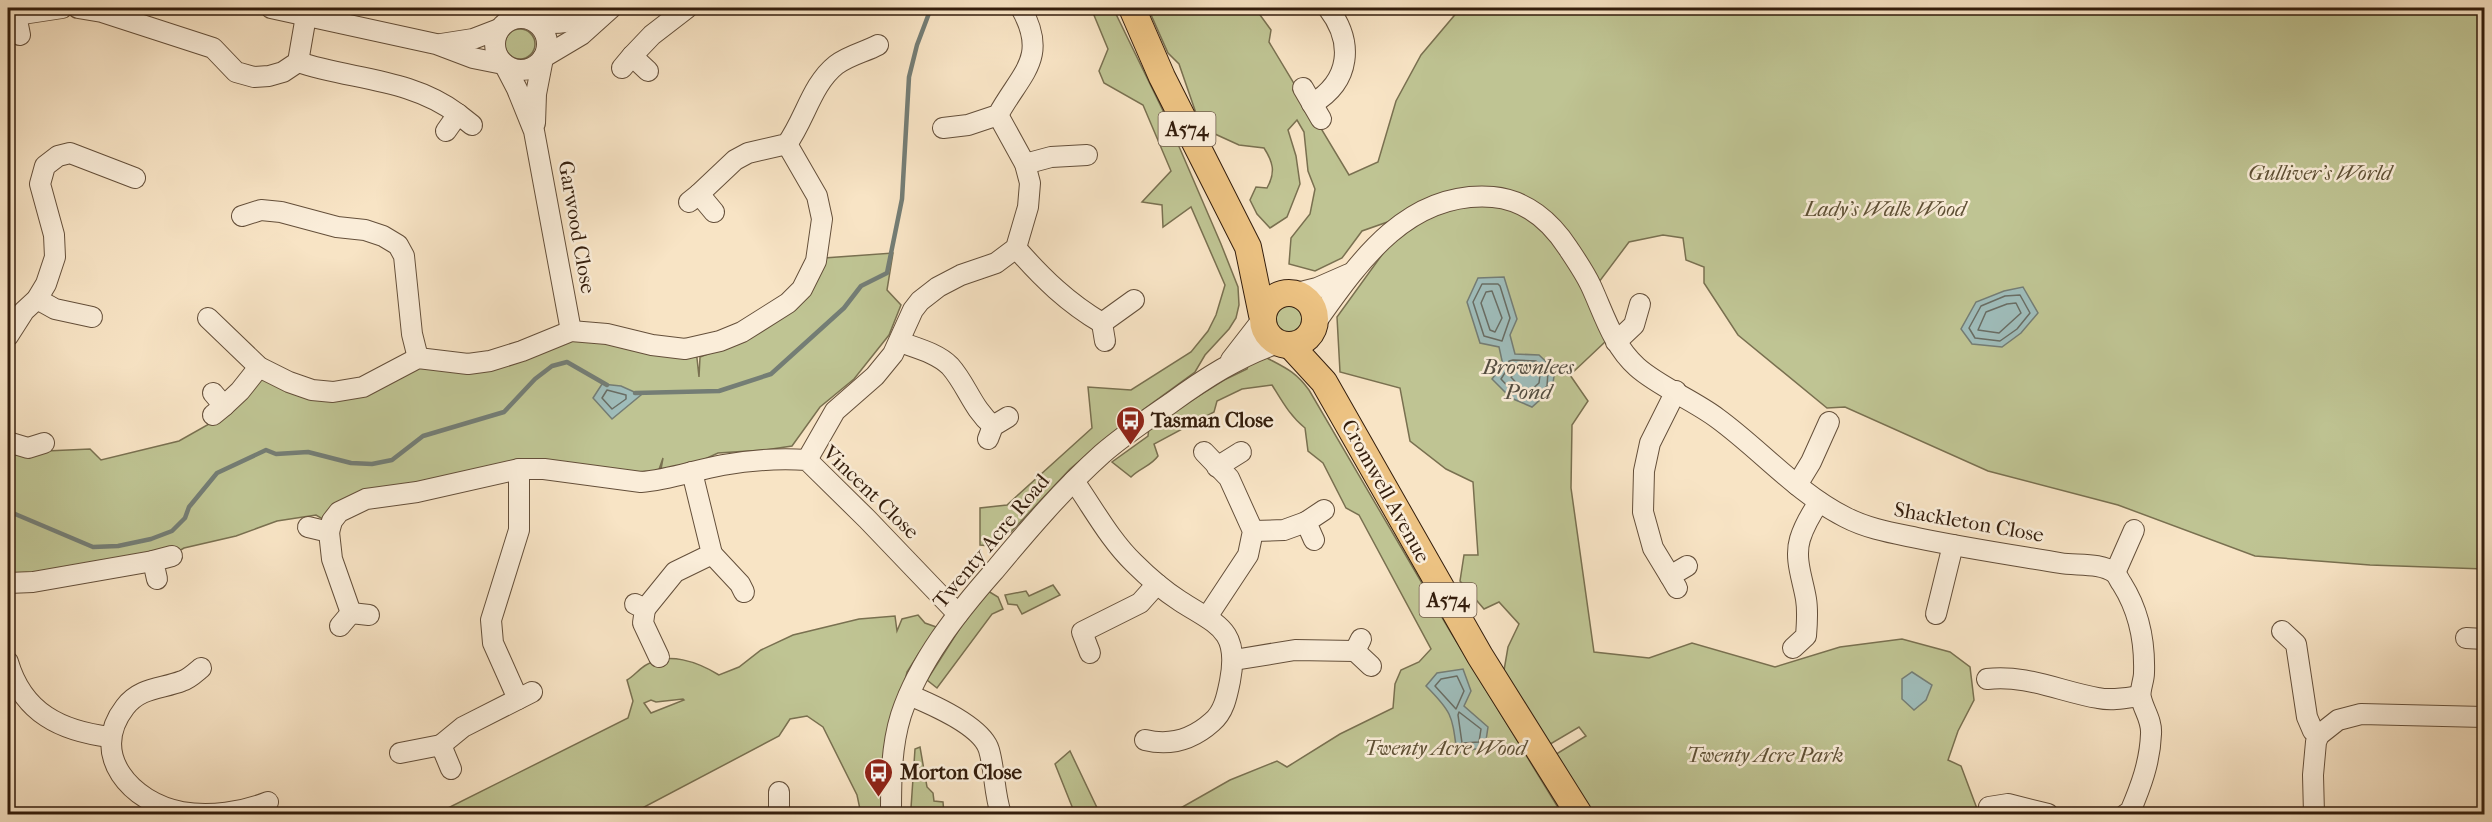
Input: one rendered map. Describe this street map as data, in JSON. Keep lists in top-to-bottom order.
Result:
{
  "streets": {
    "main road": ["A574", "Cromwell Avenue"],
    "street": [
      "Garwood Close",
      "Vincent Close",
      "Shackleton Close",
      "Twenty Acre Road"
    ]
  },
  "crossings": [
    ["A574", "Cromwell Avenue"],
    ["A574", "Shackleton Close"],
    ["A574", "Twenty Acre Road"],
    ["Cromwell Avenue", "Shackleton Close"],
    ["Cromwell Avenue", "Twenty Acre Road"],
    ["Vincent Close", "Twenty Acre Road"],
    ["Shackleton Close", "Twenty Acre Road"]
  ],
  "water": ["Brownlees Pond"],
  "parks": [
    "Gulliver's World",
    "Lady's Walk Wood",
    "Twenty Acre Wood",
    "Twenty Acre Park"
  ],
  "places": {
    "bus stop": ["Tasman Close", "Morton Close"]
  }
}
